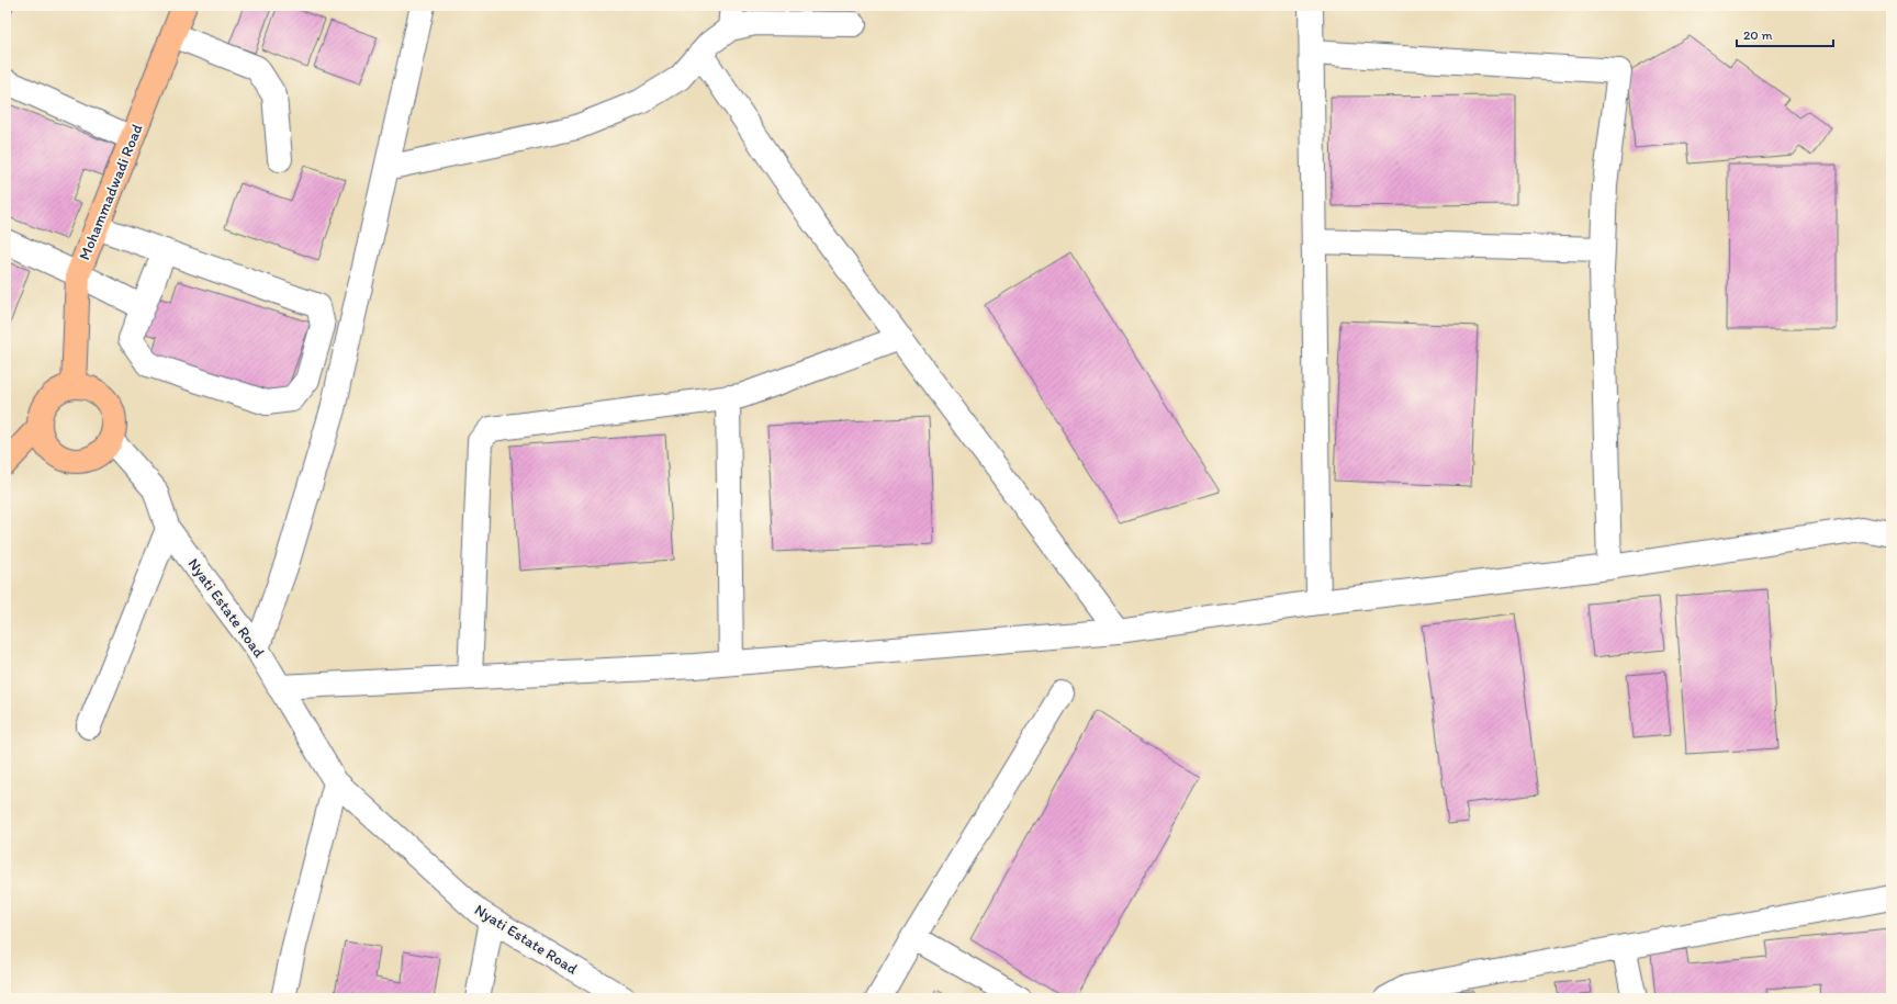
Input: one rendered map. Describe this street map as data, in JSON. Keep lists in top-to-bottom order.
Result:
{
  "streets": {
    "main road": ["Mohammadwadi Road"],
    "street": ["Nyati Estate Road"]
  },
  "crossings": [
    ["Mohammadwadi Road", "Nyati Estate Road"]
  ],
  "scale_bar": "20 m"
}
